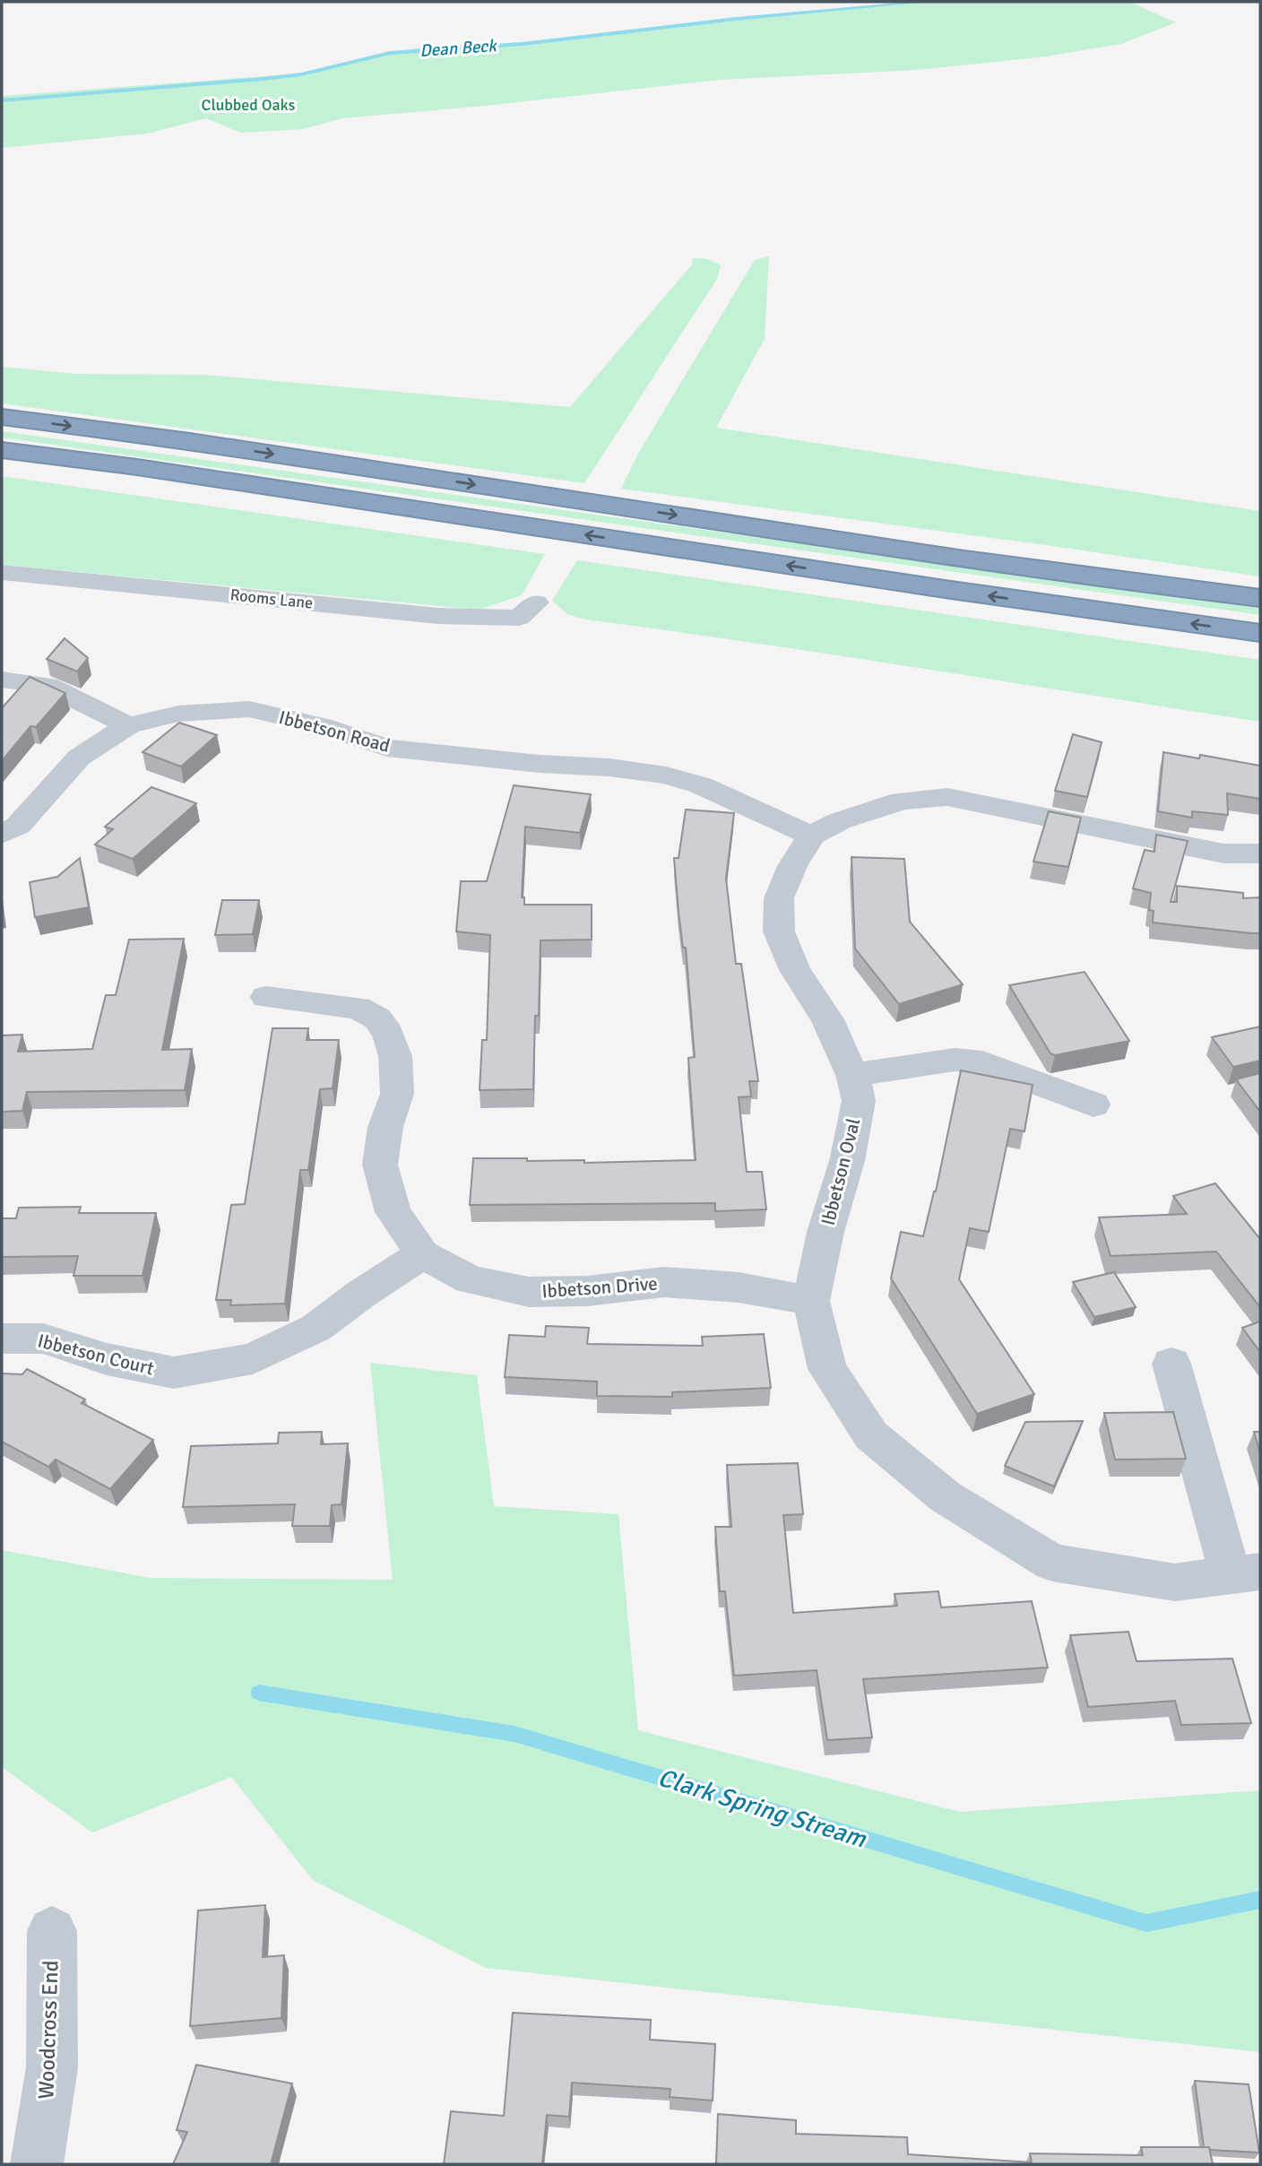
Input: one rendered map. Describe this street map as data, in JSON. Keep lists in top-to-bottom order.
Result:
{
  "streets": {
    "street": [
      "Rooms Lane",
      "Ibbetson Road",
      "Ibbetson Oval",
      "Ibbetson Drive",
      "Ibbetson Court",
      "Woodcross End"
    ]
  },
  "crossings": [
    ["Ibbetson Road", "Ibbetson Oval"],
    ["Ibbetson Oval", "Ibbetson Drive"],
    ["Ibbetson Drive", "Ibbetson Court"]
  ],
  "water": ["Dean Beck", "Clark Spring Stream"],
  "parks": ["Clubbed Oaks"]
}
